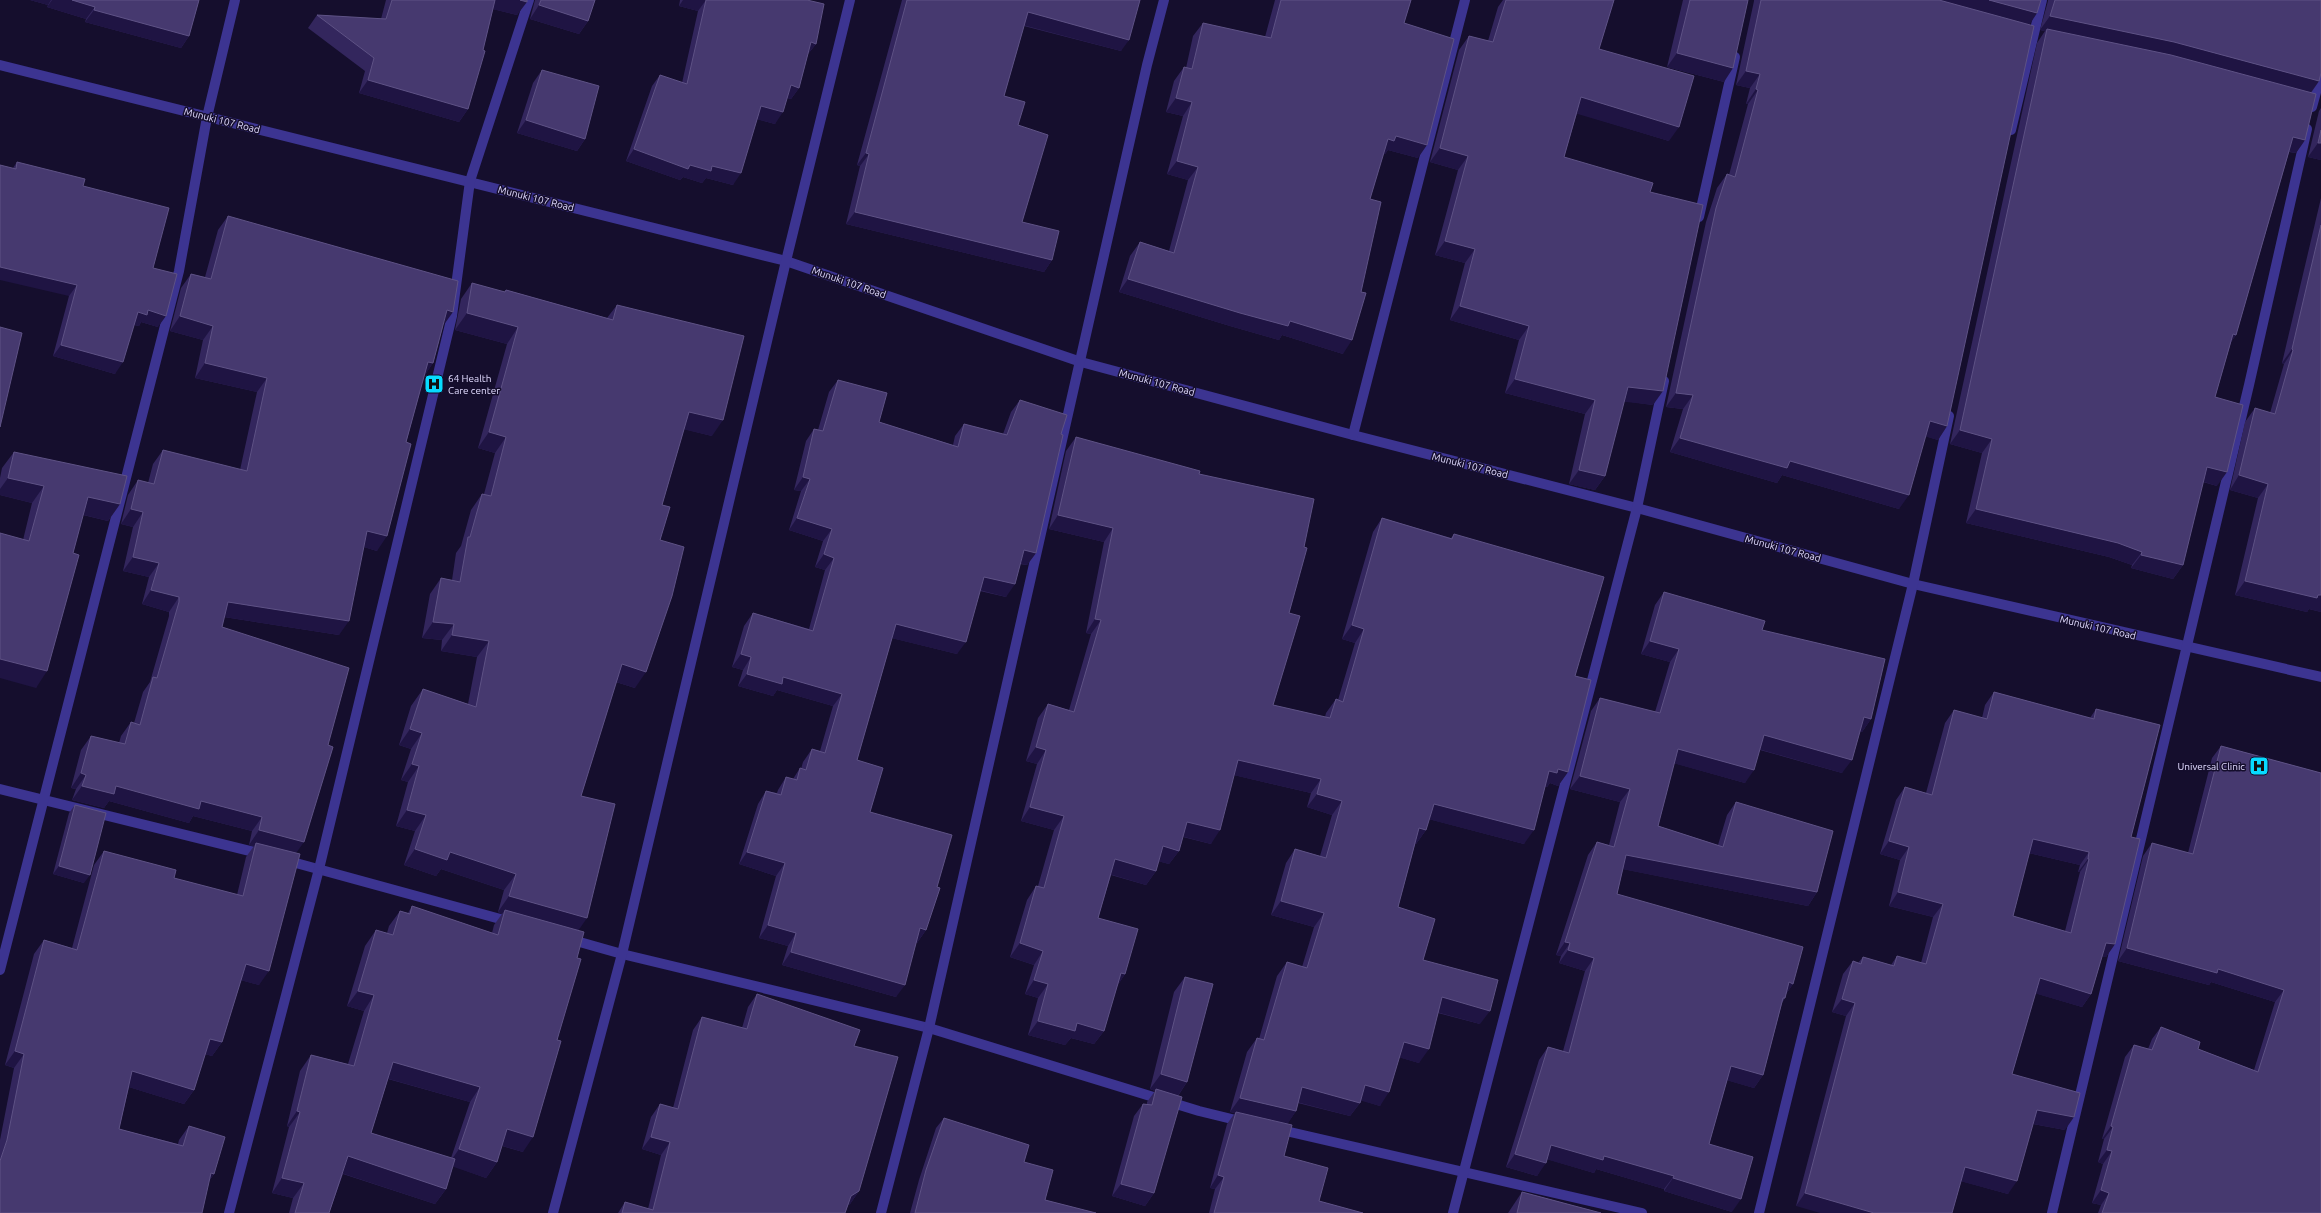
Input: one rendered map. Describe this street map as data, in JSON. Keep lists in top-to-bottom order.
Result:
{
  "streets": {
    "street": ["Munuki 107 Road"]
  },
  "places": {
    "hospital": ["64 Health Care center", "Universal Clinic"]
  }
}
